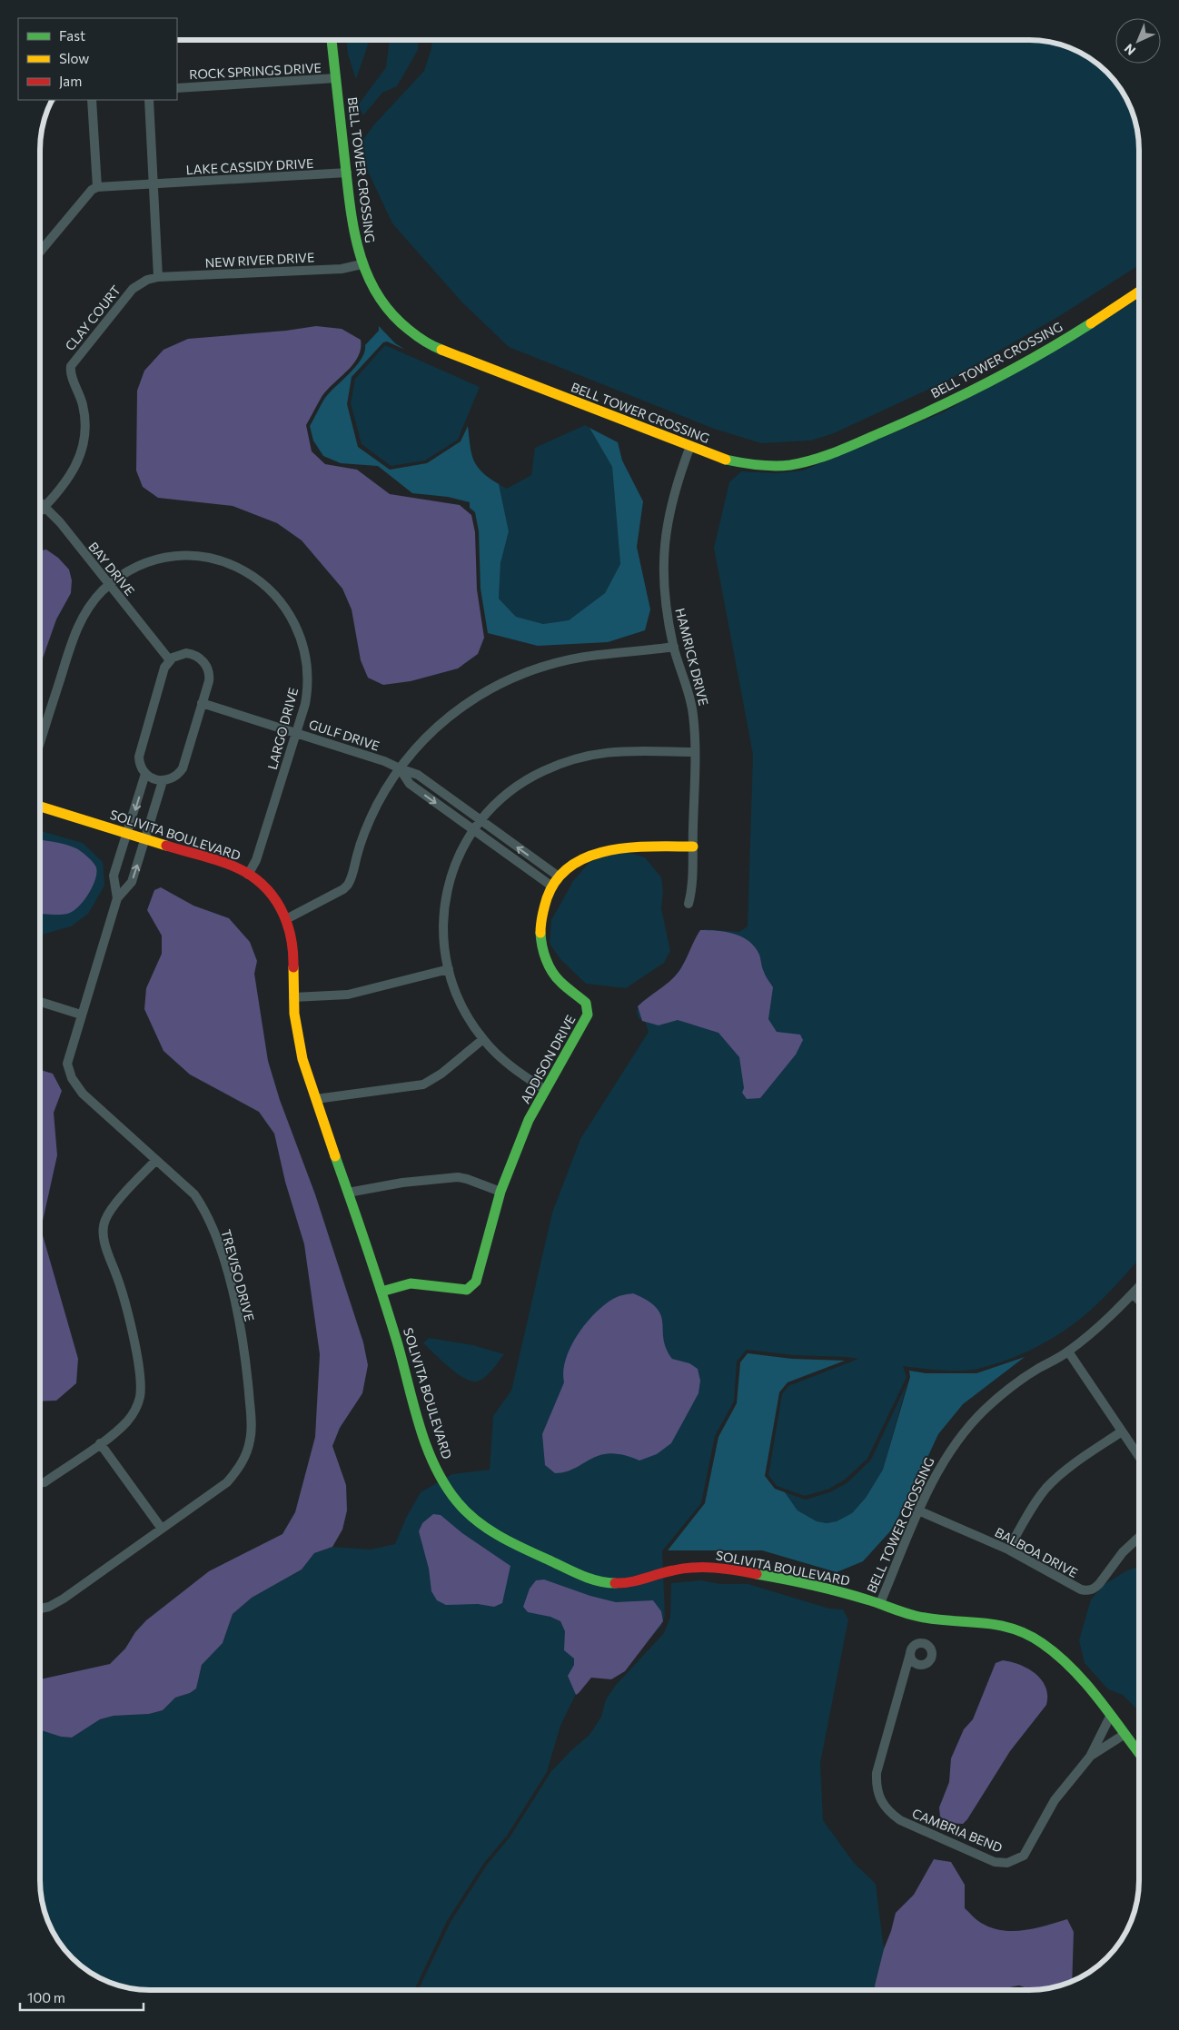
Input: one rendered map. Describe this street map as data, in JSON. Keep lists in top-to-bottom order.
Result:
{
  "streets": {
    "street": [
      "ROCK SPRINGS DRIVE",
      "LAKE CASSIDY DRIVE",
      "BELL TOWER CROSSING",
      "NEW RIVER DRIVE",
      "CLAY COURT",
      "BAY DRIVE",
      "HAMRICK DRIVE",
      "LARGO DRIVE",
      "GULF DRIVE",
      "SOLIVITA BOULEVARD",
      "ADDISON DRIVE",
      "TREVISO DRIVE",
      "BALBOA DRIVE",
      "CAMBRIA BEND"
    ]
  },
  "crossings": [
    ["ROCK SPRINGS DRIVE", "BELL TOWER CROSSING"],
    ["LAKE CASSIDY DRIVE", "BELL TOWER CROSSING"],
    ["BELL TOWER CROSSING", "NEW RIVER DRIVE"],
    ["BELL TOWER CROSSING", "HAMRICK DRIVE"],
    ["BELL TOWER CROSSING", "SOLIVITA BOULEVARD"],
    ["BELL TOWER CROSSING", "BALBOA DRIVE"],
    ["NEW RIVER DRIVE", "CLAY COURT"],
    ["CLAY COURT", "BAY DRIVE"],
    ["BAY DRIVE", "LARGO DRIVE"],
    ["HAMRICK DRIVE", "ADDISON DRIVE"],
    ["LARGO DRIVE", "GULF DRIVE"],
    ["LARGO DRIVE", "SOLIVITA BOULEVARD"],
    ["GULF DRIVE", "ADDISON DRIVE"],
    ["SOLIVITA BOULEVARD", "ADDISON DRIVE"],
    ["SOLIVITA BOULEVARD", "TREVISO DRIVE"],
    ["SOLIVITA BOULEVARD", "CAMBRIA BEND"]
  ],
  "legend": ["Fast", "Slow", "Jam"],
  "scale_bar": "100 m",
  "north": "bottom left"
}
